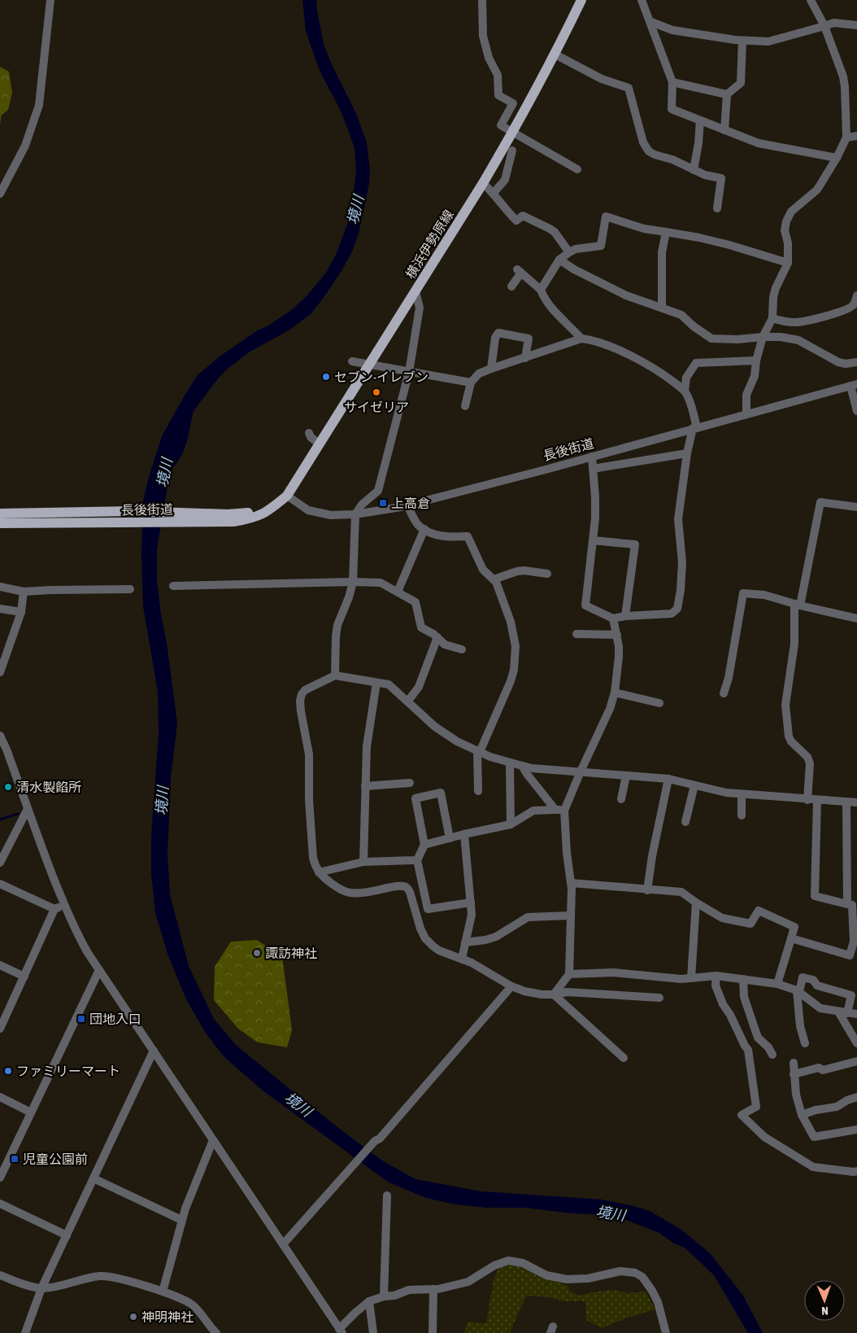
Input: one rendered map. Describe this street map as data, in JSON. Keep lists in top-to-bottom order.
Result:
{
  "streets": {
    "main road": ["横浜伊勢原線", "長後街道"]
  },
  "crossings": [
    ["横浜伊勢原線", "長後街道"]
  ],
  "water": ["境川"],
  "places": {
    "other": [
      "セブン-イレブン",
      "サイゼリア",
      "清水製餡所",
      "諏訪神社",
      "ファミリーマート",
      "神明神社"
    ],
    "transit": ["上高倉", "団地入口", "児童公園前"]
  },
  "north": "bottom"
}
